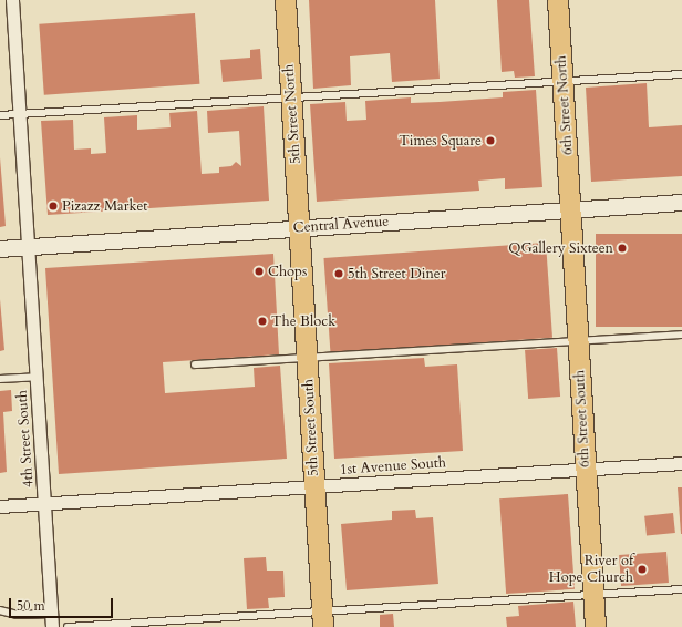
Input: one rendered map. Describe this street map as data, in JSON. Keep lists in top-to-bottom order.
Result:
{
  "streets": {
    "main road": [
      "6th Street North",
      "5th Street North",
      "6th Street South",
      "5th Street South"
    ],
    "street": ["Central Avenue", "4th Street South", "1st Avenue South"]
  },
  "crossings": [
    ["6th Street North", "Central Avenue"],
    ["6th Street North", "6th Street South"],
    ["5th Street North", "Central Avenue"],
    ["5th Street North", "5th Street South"],
    ["Central Avenue", "6th Street South"],
    ["Central Avenue", "5th Street South"],
    ["Central Avenue", "4th Street South"],
    ["6th Street South", "1st Avenue South"],
    ["5th Street South", "1st Avenue South"],
    ["4th Street South", "1st Avenue South"]
  ],
  "places": [
    "Times Square",
    "Pizazz Market",
    "QGallery Sixteen",
    "Chops",
    "5th Street Diner",
    "The Block",
    "River of Hope Church"
  ],
  "scale_bar": "50 m"
}
